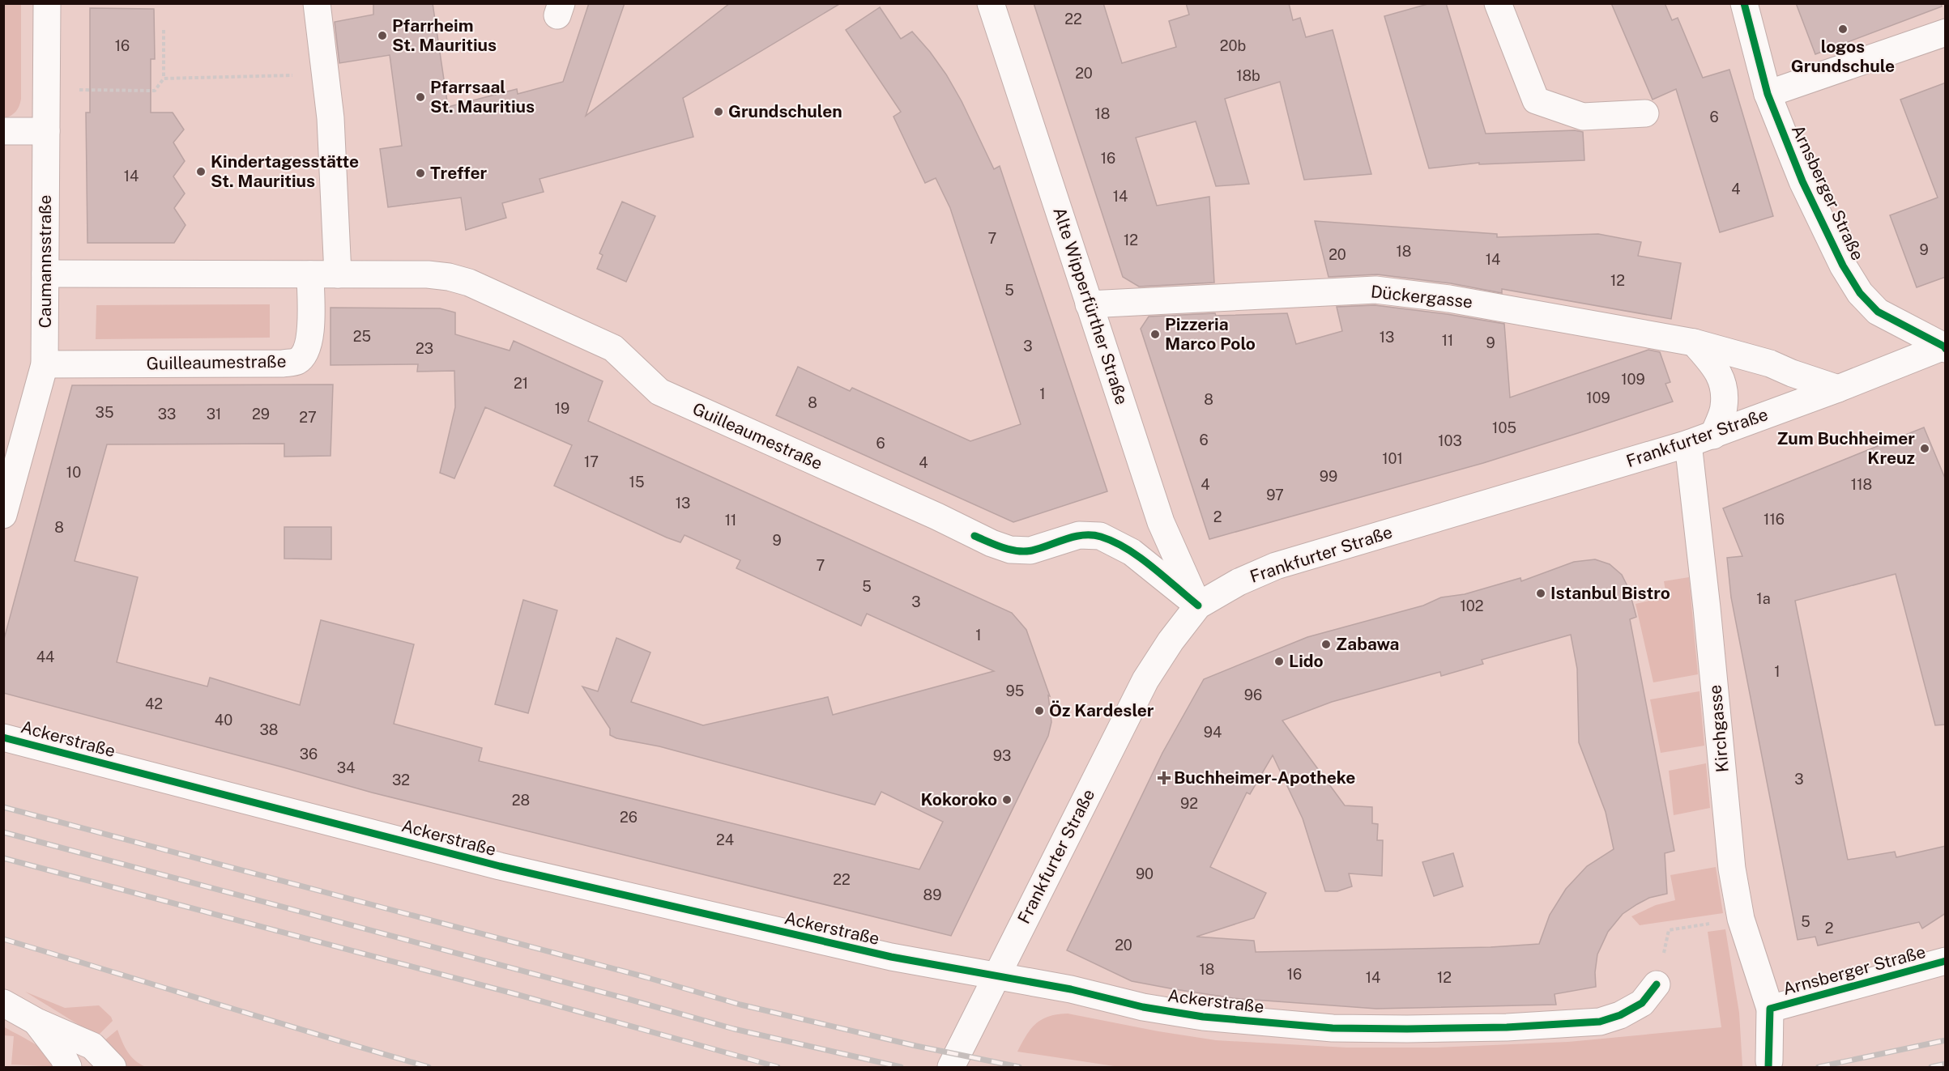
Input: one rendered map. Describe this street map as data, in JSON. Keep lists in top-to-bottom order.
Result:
{
  "streets": {
    "street": [
      "Arnsberger Straße",
      "Caumannsstraße",
      "Dückergasse",
      "Alte Wipperfürther Straße",
      "Guilleaumestraße",
      "Frankfurter Straße",
      "Kirchgasse",
      "Ackerstraße"
    ]
  },
  "crossings": [
    ["Arnsberger Straße", "Frankfurter Straße"],
    ["Arnsberger Straße", "Kirchgasse"],
    ["Caumannsstraße", "Guilleaumestraße"],
    ["Dückergasse", "Alte Wipperfürther Straße"],
    ["Dückergasse", "Frankfurter Straße"],
    ["Alte Wipperfürther Straße", "Guilleaumestraße"],
    ["Alte Wipperfürther Straße", "Frankfurter Straße"],
    ["Guilleaumestraße", "Frankfurter Straße"],
    ["Frankfurter Straße", "Kirchgasse"],
    ["Frankfurter Straße", "Ackerstraße"]
  ],
  "places": {
    "other": [
      "logos Grundschule",
      "Pfarrheim St. Mauritius",
      "Pfarrsaal St. Mauritius",
      "Grundschulen",
      "Kindertagesstätte St. Mauritius",
      "Treffer",
      "Pizzeria Marco Polo",
      "Zum Buchheimer Kreuz",
      "Istanbul Bistro",
      "Zabawa",
      "Lido",
      "Öz Kardesler",
      "Kokoroko"
    ],
    "health": ["Buchheimer-Apotheke"]
  },
  "house_numbers": [
    "22",
    "16",
    "20b",
    "20",
    "18b",
    "18",
    "6",
    "16",
    "14",
    "4",
    "14",
    "7",
    "12",
    "9",
    "18",
    "20",
    "14",
    "12",
    "5",
    "25",
    "13",
    "11",
    "9",
    "3",
    "23",
    "109",
    "21",
    "1",
    "109",
    "8",
    "8",
    "19",
    "35",
    "33",
    "31",
    "29",
    "27",
    "105",
    "6",
    "103",
    "6",
    "101",
    "17",
    "4",
    "10",
    "99",
    "15",
    "4",
    "118",
    "97",
    "13",
    "2",
    "116",
    "11",
    "8",
    "9",
    "7",
    "5",
    "1a",
    "3",
    "102",
    "1",
    "44",
    "1",
    "95",
    "96",
    "42",
    "40",
    "38",
    "94",
    "36",
    "93",
    "34",
    "3",
    "32",
    "28",
    "92",
    "26",
    "24",
    "90",
    "22",
    "89",
    "5",
    "2",
    "20",
    "18",
    "16",
    "14",
    "12"
  ]
}
